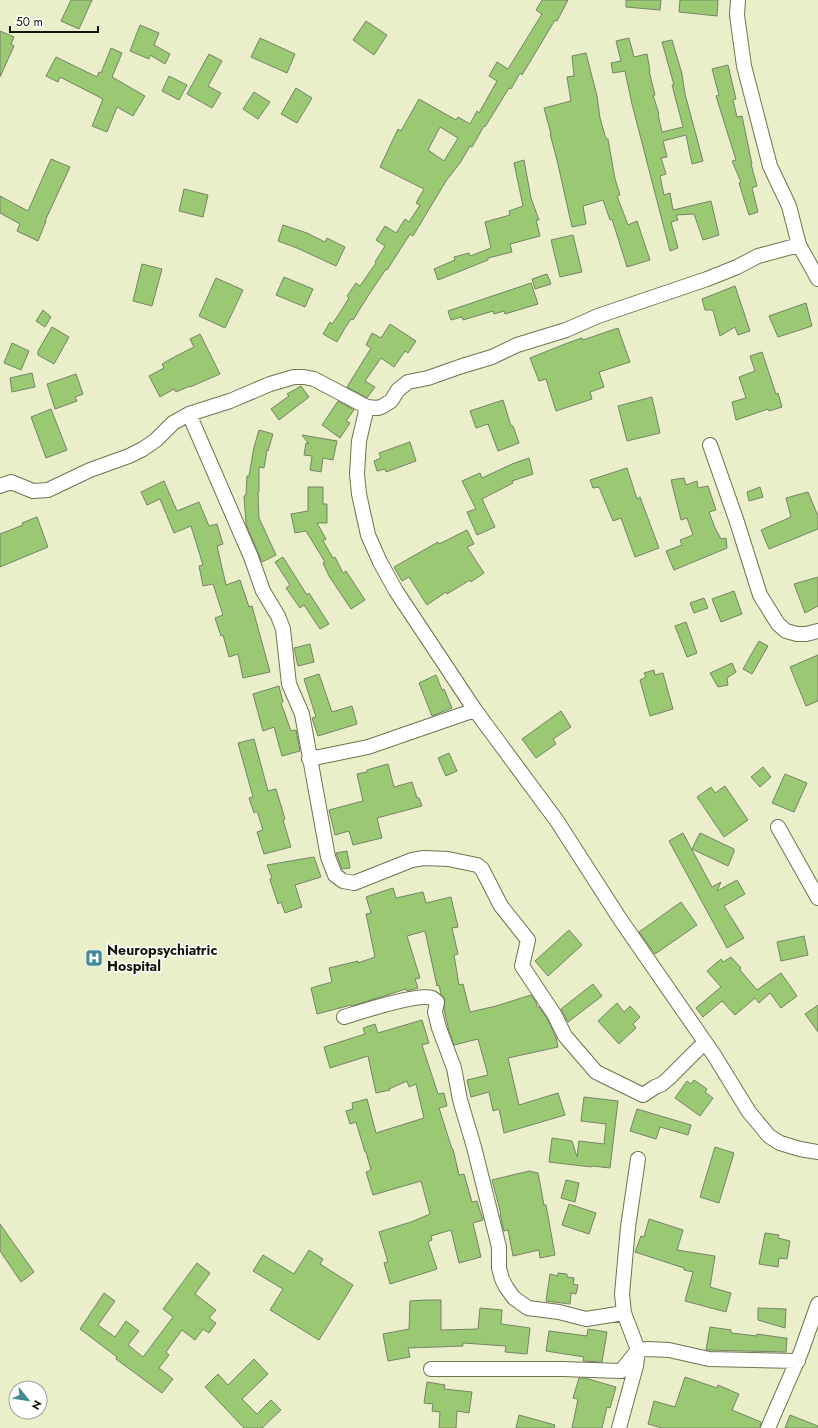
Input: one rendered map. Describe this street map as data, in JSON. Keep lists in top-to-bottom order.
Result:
{
  "places": {
    "hospital": ["Neuropsychiatric Hospital"]
  },
  "scale_bar": "50 m",
  "north": "bottom right"
}
